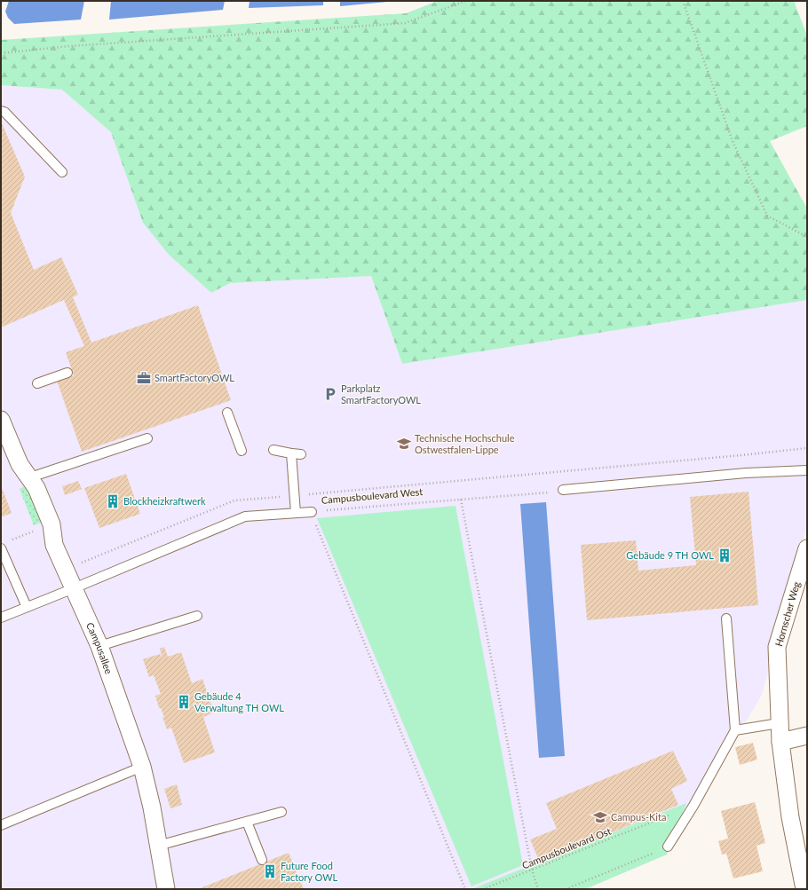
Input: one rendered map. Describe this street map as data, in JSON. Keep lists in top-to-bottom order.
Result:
{
  "streets": {
    "street": ["Hornscher Weg", "Campusallee"],
    "lane": ["Campusboulevard West"],
    "path": ["Campusboulevard Ost"]
  },
  "crossings": [
    ["Campusboulevard West", "Campusallee"]
  ],
  "places": {
    "office": ["SmartFactoryOWL"],
    "parking": ["Parkplatz SmartFactoryOWL"],
    "school or university": ["Technische Hochschule Ostwestfalen-Lippe", "Campus-Kita"],
    "building": [
      "Blockheizkraftwerk",
      "Gebäude 9 TH OWL",
      "Gebäude 4 Verwaltung TH OWL",
      "Future Food Factory OWL"
    ]
  }
}
